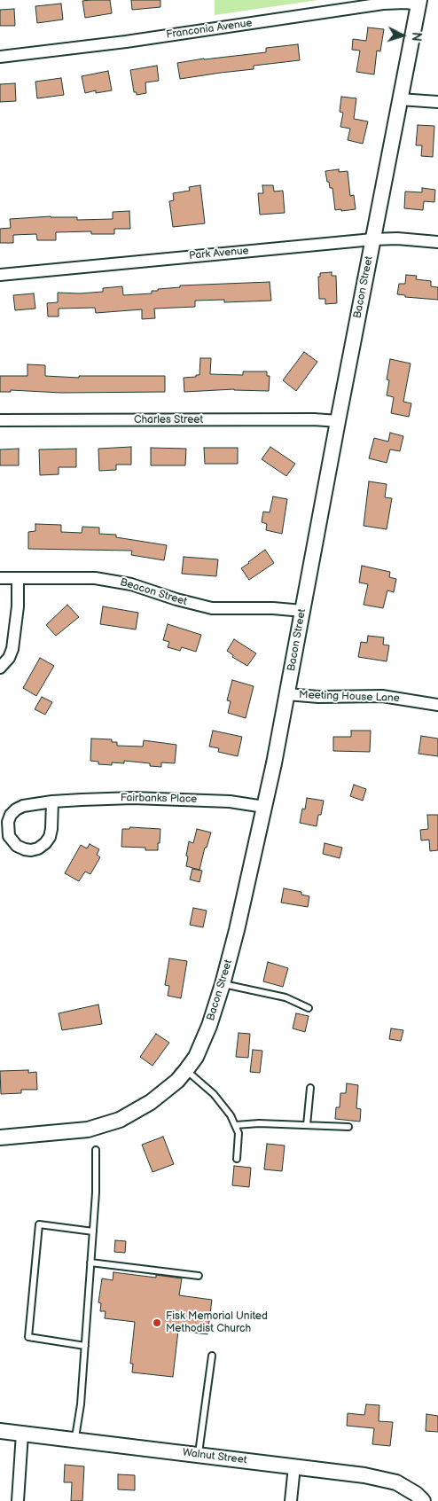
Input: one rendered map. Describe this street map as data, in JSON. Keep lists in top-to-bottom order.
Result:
{
  "streets": {
    "street": [
      "Franconia Avenue",
      "Park Avenue",
      "Bacon Street",
      "Charles Street",
      "Beacon Street",
      "Meeting House Lane",
      "Fairbanks Place",
      "Walnut Street"
    ]
  },
  "crossings": [
    ["Franconia Avenue", "Bacon Street"],
    ["Park Avenue", "Bacon Street"],
    ["Bacon Street", "Charles Street"],
    ["Bacon Street", "Beacon Street"],
    ["Bacon Street", "Meeting House Lane"],
    ["Bacon Street", "Fairbanks Place"]
  ],
  "places": ["Fisk Memorial United Methodist Church"],
  "north": "right"
}
